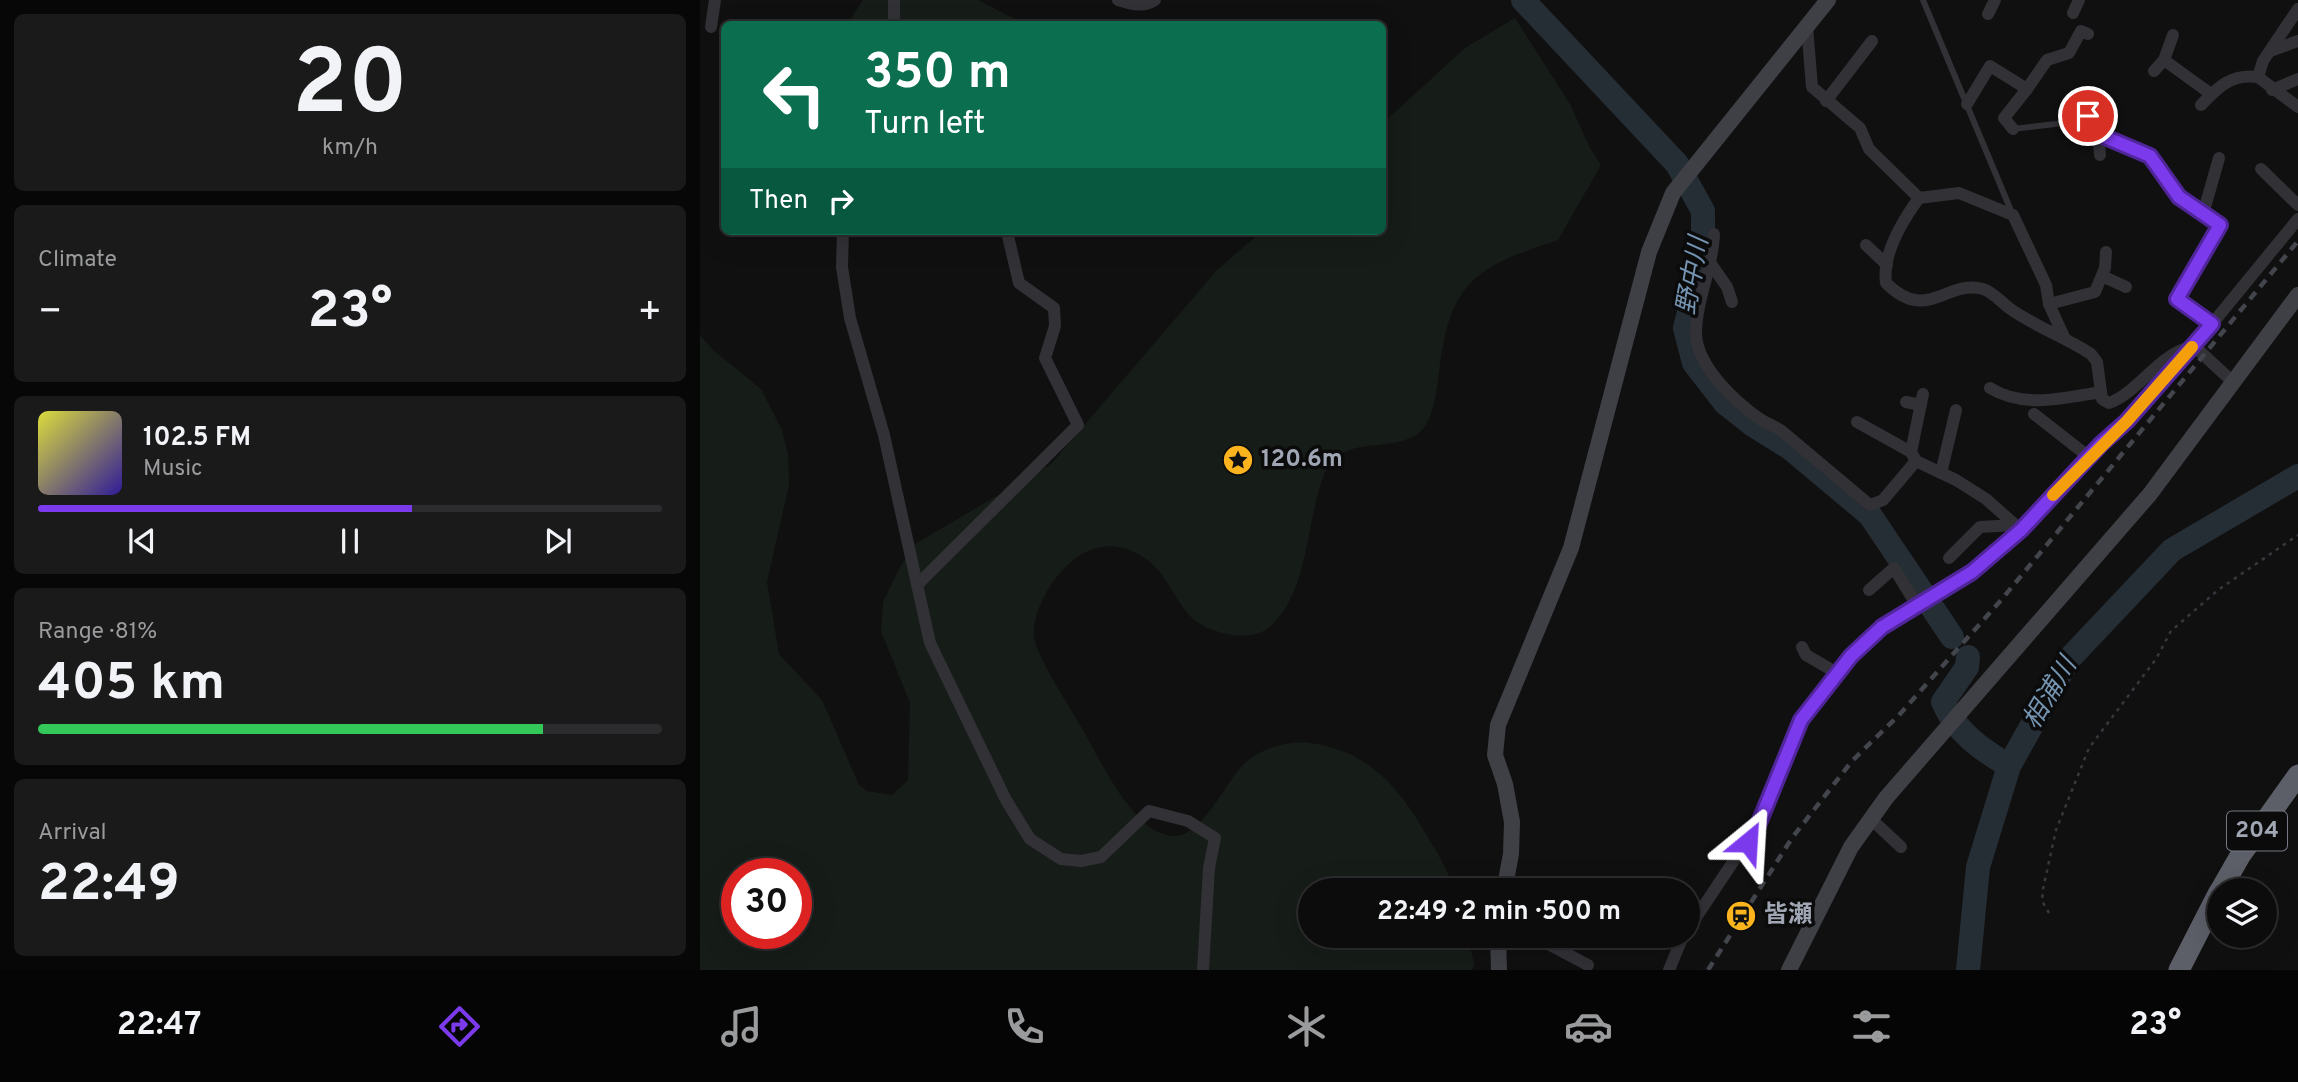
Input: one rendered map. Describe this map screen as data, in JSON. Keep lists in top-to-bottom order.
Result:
{
  "streets": {
    "highway": ["204"]
  },
  "water": ["野中川", "相浦川"],
  "places": {
    "place": ["120.6m"],
    "station": ["皆瀬"]
  },
  "page": {
    "tile": [
      ["20", "km/h"],
      "Climate",
      ["Range · 81%", "405 km"],
      ["Arrival", "22:49"]
    ],
    "turn": ["350 m", "Turn left"],
    "then": "Then",
    "heat": ["−", "23°", "+"],
    "song": ["102.5 FM", "Music"],
    "limit": "30",
    "trip": "22:49 · 2 min · 500 m",
    "tabs": ["22:47", "23°"]
  }
}
